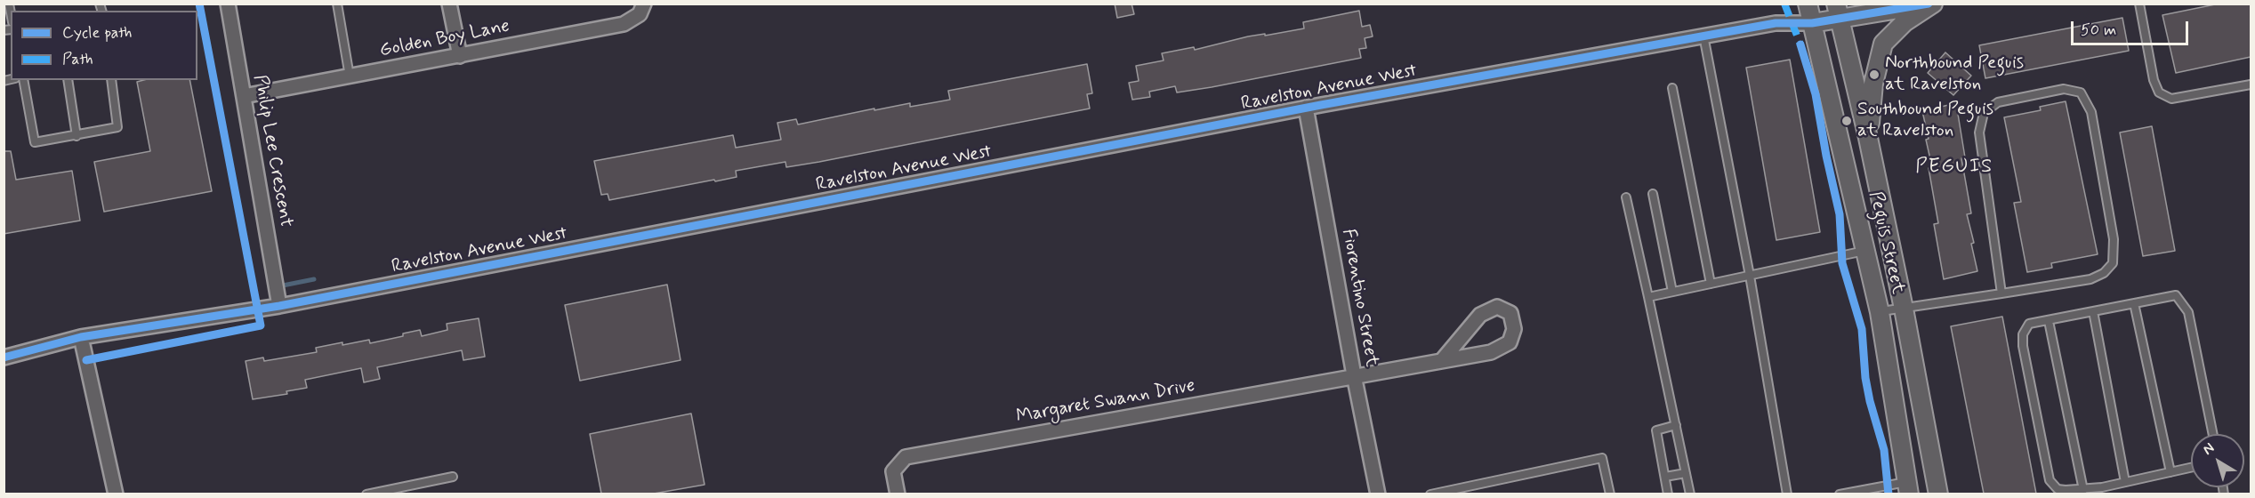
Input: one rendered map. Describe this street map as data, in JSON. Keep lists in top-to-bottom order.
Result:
{
  "streets": {
    "street": [
      "Golden Boy Lane",
      "Ravelston Avenue West",
      "Philip Lee Crescent",
      "Peguis Street",
      "Fiorentino Street",
      "Margaret Swann Drive"
    ]
  },
  "crossings": [
    ["Golden Boy Lane", "Philip Lee Crescent"],
    ["Ravelston Avenue West", "Philip Lee Crescent"],
    ["Ravelston Avenue West", "Peguis Street"],
    ["Ravelston Avenue West", "Fiorentino Street"],
    ["Fiorentino Street", "Margaret Swann Drive"]
  ],
  "districts": ["PEGUIS"],
  "places": ["Northbound Peguis at Ravelston", "Southbound Peguis at Ravelston"],
  "legend": ["Cycle path", "Path"],
  "scale_bar": "50 m",
  "north": "top left"
}
